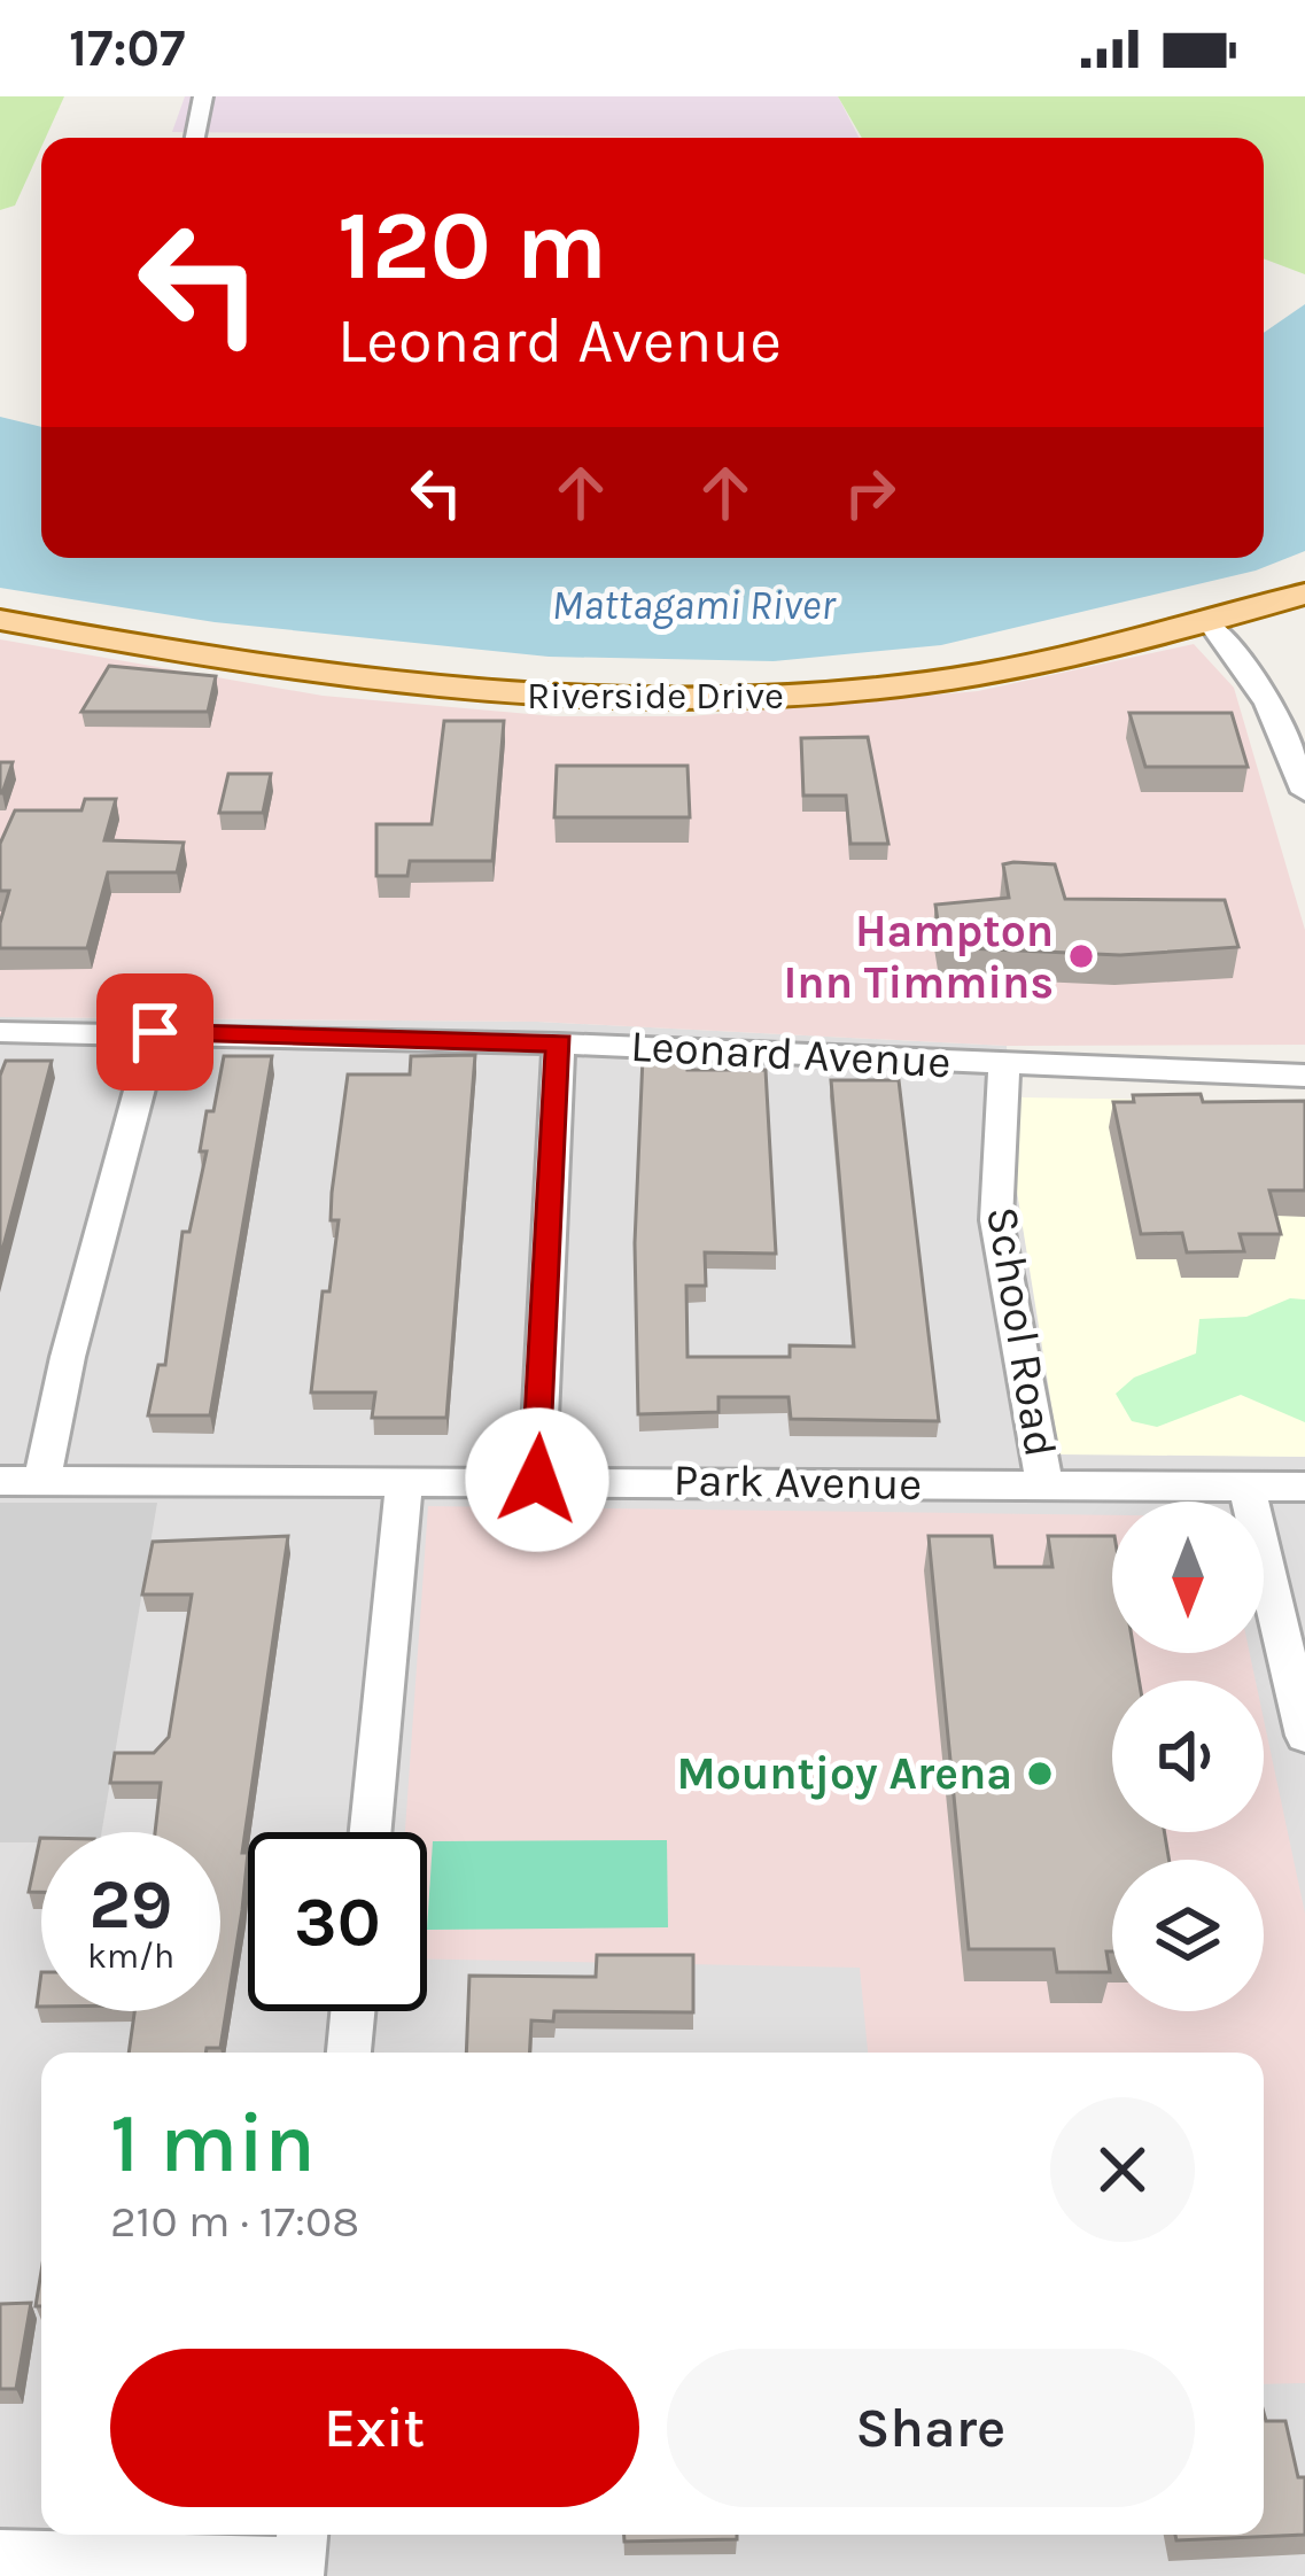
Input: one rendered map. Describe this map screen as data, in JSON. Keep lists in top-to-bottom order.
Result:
{
  "streets": {
    "main road": ["Riverside Drive"],
    "street": ["Leonard Avenue", "School Road", "Park Avenue"]
  },
  "crossings": [
    ["Leonard Avenue", "School Road"],
    ["School Road", "Park Avenue"]
  ],
  "water": ["Mattagami River"],
  "places": ["Hampton Inn Timmins", "Mountjoy Arena"],
  "north": "bottom",
  "page": {
    "status": "17:07",
    "turn": ["120 m", "Leonard Avenue"],
    "speed": "29 km/h",
    "limit": "30",
    "heading": ["1 min", "210 m · 17:08"],
    "buttons": ["Exit", "Share"]
  }
}
